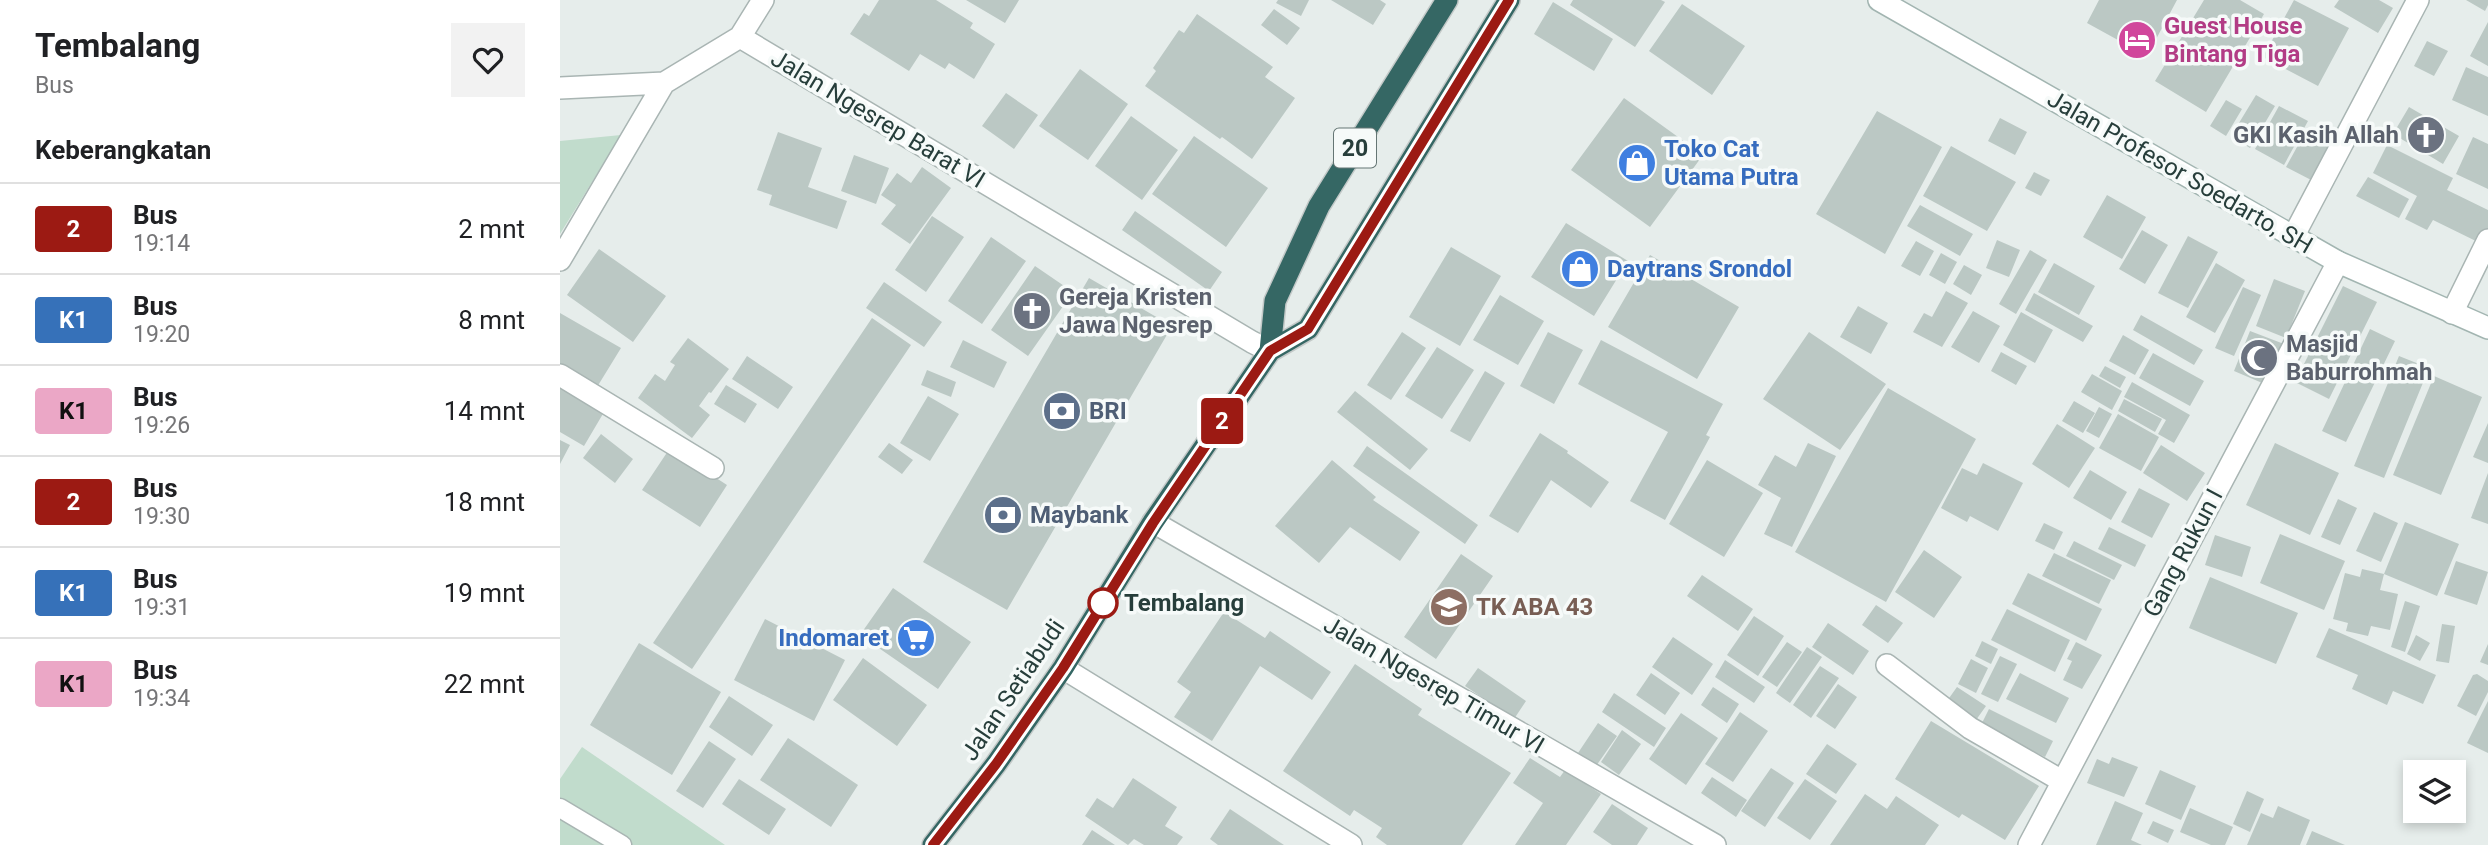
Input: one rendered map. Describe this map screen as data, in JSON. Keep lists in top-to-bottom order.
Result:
{
  "streets": {
    "highway": ["20", "Jalan Setiabudi"],
    "street": [
      "Jalan Ngesrep Barat VI",
      "Jalan Profesor Soedarto, SH",
      "Gang Rukun I",
      "Jalan Ngesrep Timur VI"
    ]
  },
  "crossings": [
    ["Jalan Ngesrep Barat VI", "Jalan Setiabudi"],
    ["Jalan Profesor Soedarto, SH", "Gang Rukun I"],
    ["Jalan Ngesrep Timur VI", "Jalan Setiabudi"]
  ],
  "places": {
    "hotel": ["Guest House Bintang Tiga"],
    "church": ["GKI Kasih Allah", "Gereja Kristen Jawa Ngesrep"],
    "shop": ["Toko Cat Utama Putra", "Daytrans Srondol"],
    "mosque": ["Masjid Baburrohmah"],
    "bank": ["BRI", "Maybank"],
    "other": ["Tembalang"],
    "school or university": ["TK ABA 43"],
    "supermarket": ["Indomaret"]
  },
  "lines": ["bus line 2"],
  "page": {
    "heading": [
      ["Tembalang", "Bus"],
      "Keberangkatan"
    ],
    "on_map": "2",
    "list": [
      {
        "mark": "2",
        "name": "Bus",
        "note": "19:14",
        "value": "2 mnt"
      },
      {
        "mark": "K1",
        "name": "Bus",
        "note": "19:20",
        "value": "8 mnt"
      },
      {
        "mark": "K1",
        "name": "Bus",
        "note": "19:26",
        "value": "14 mnt"
      },
      {
        "mark": "2",
        "name": "Bus",
        "note": "19:30",
        "value": "18 mnt"
      },
      {
        "mark": "K1",
        "name": "Bus",
        "note": "19:31",
        "value": "19 mnt"
      },
      {
        "mark": "K1",
        "name": "Bus",
        "note": "19:34",
        "value": "22 mnt"
      }
    ]
  }
}
